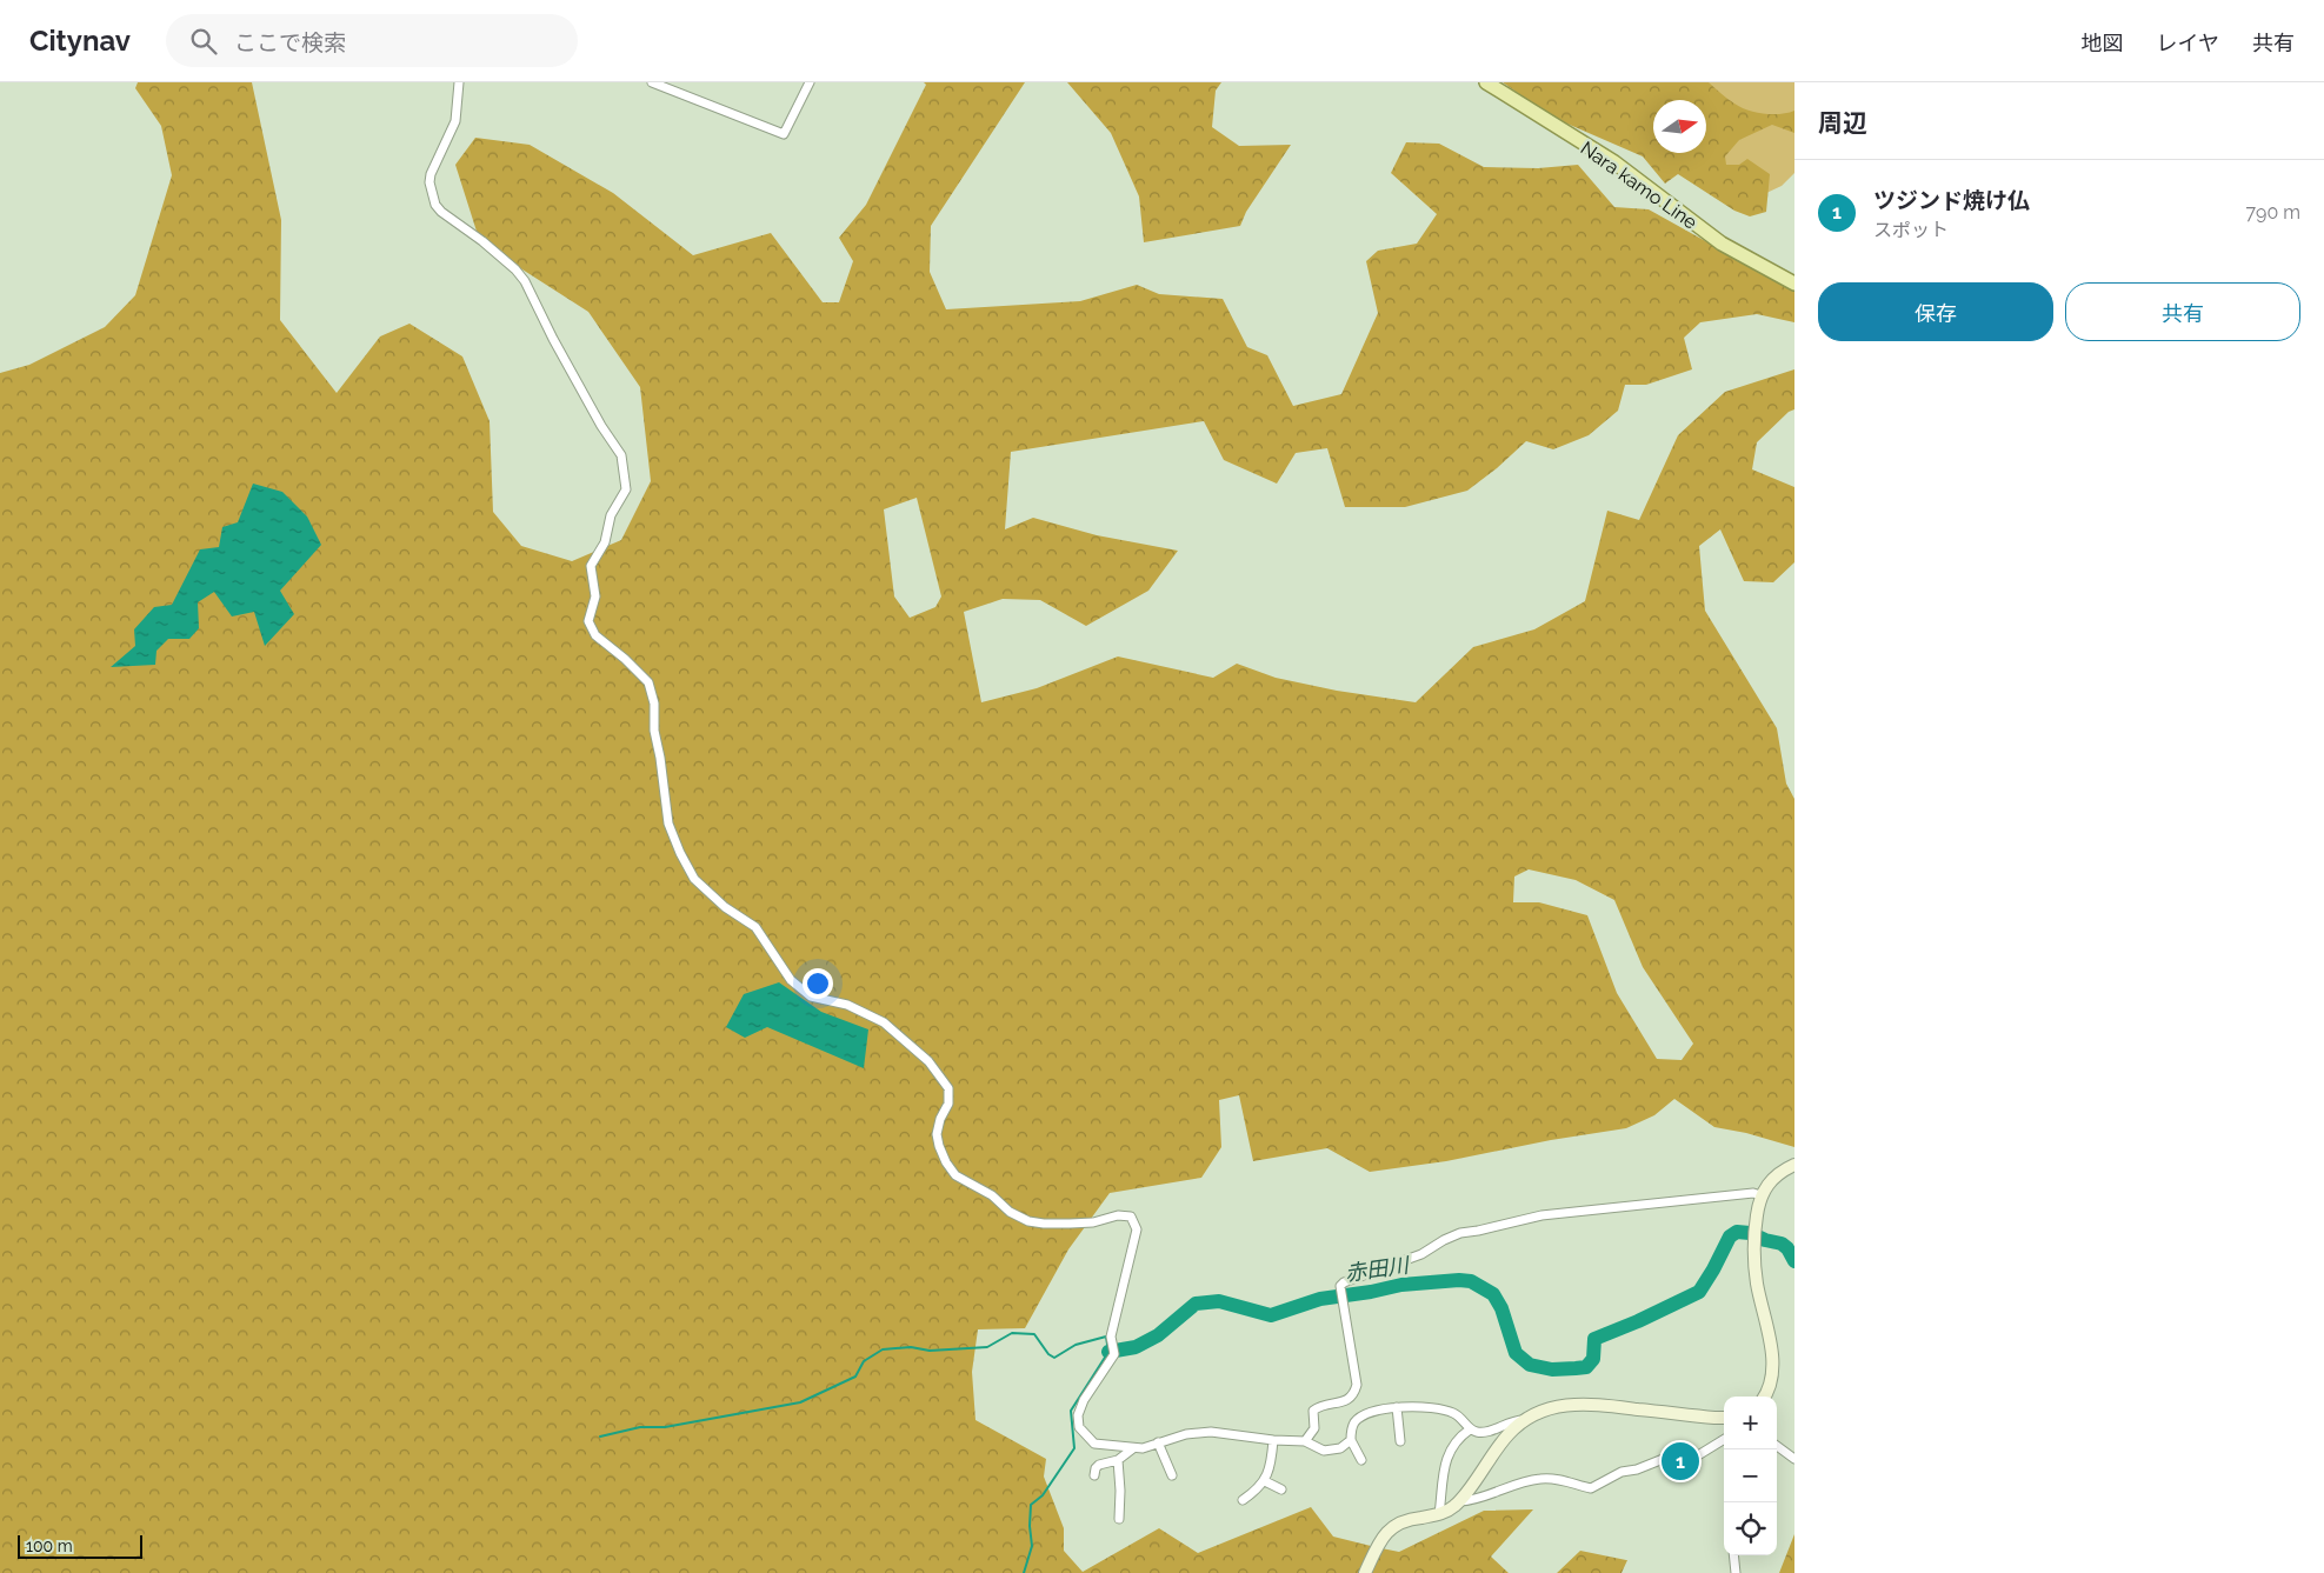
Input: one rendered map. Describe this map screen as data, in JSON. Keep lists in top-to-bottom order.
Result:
{
  "streets": {
    "main road": ["Nara kamo Line"]
  },
  "water": ["赤田川"],
  "scale_bar": "100 m",
  "north": "right",
  "page": {
    "header": "Citynav",
    "search": "ここで検索",
    "nav": ["地図", "レイヤ", "共有"],
    "heading": "周辺",
    "list": [
      {
        "mark": "1",
        "name": "ツジンド焼け仏",
        "note": "スポット",
        "value": "790 m"
      }
    ],
    "buttons": ["保存", "共有"],
    "map_buttons": ["+", "−"],
    "pins": "1",
    "scale": "100 m"
  }
}
